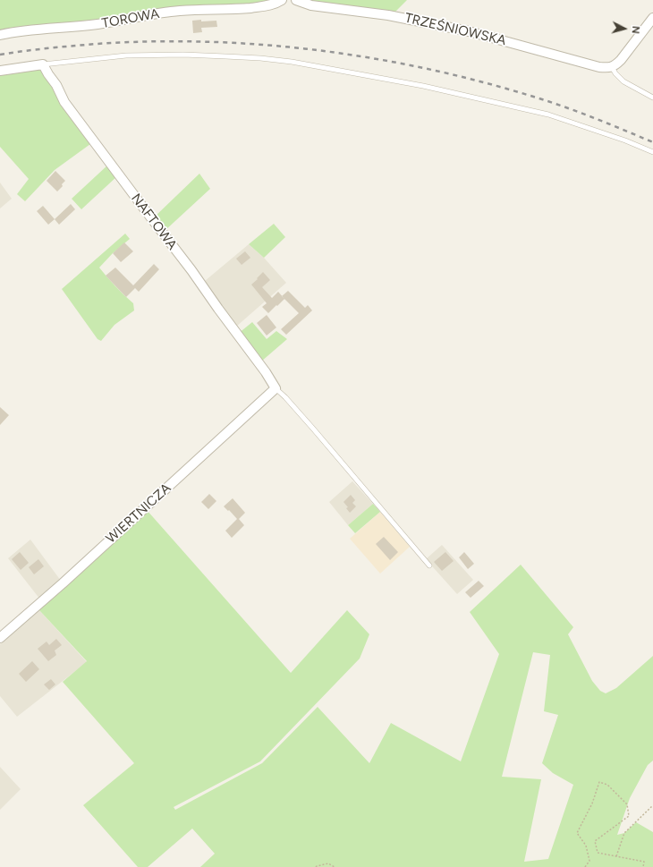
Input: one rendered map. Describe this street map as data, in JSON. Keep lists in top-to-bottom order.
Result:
{
  "streets": {
    "street": [
      "TOROWA",
      "TRZEŚNIOWSKA",
      "NAFTOWA",
      "WIERTNICZA"
    ]
  },
  "crossings": [
    ["NAFTOWA", "WIERTNICZA"]
  ],
  "north": "right"
}
